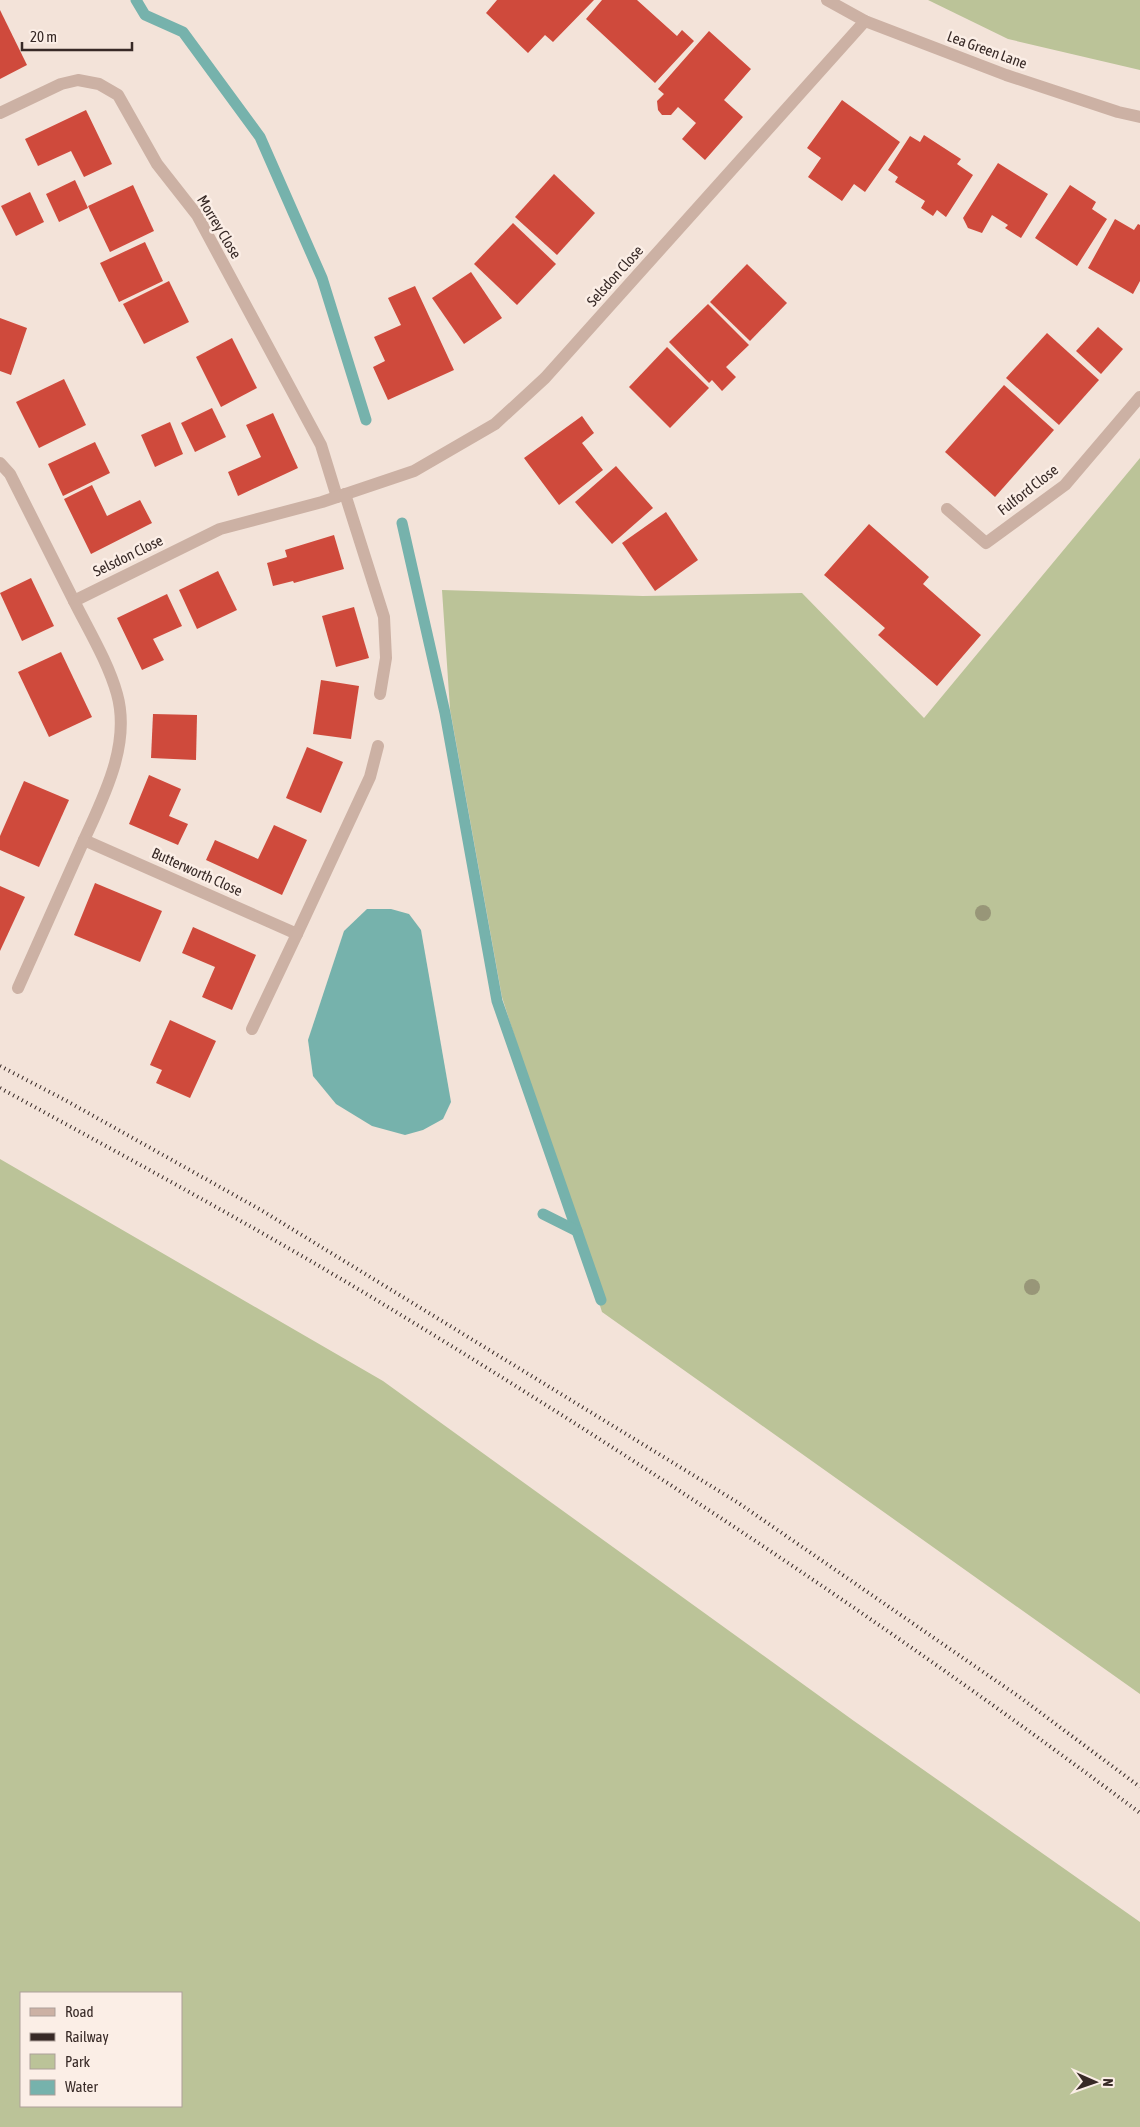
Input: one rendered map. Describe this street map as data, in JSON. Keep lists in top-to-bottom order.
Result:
{
  "streets": {
    "street": [
      "Lea Green Lane",
      "Morrey Close",
      "Selsdon Close",
      "Fulford Close",
      "Butterworth Close"
    ]
  },
  "crossings": [
    ["Lea Green Lane", "Selsdon Close"],
    ["Morrey Close", "Selsdon Close"]
  ],
  "legend": [
    "Road",
    "Railway",
    "Park",
    "Water"
  ],
  "scale_bar": "20 m",
  "north": "right"
}
